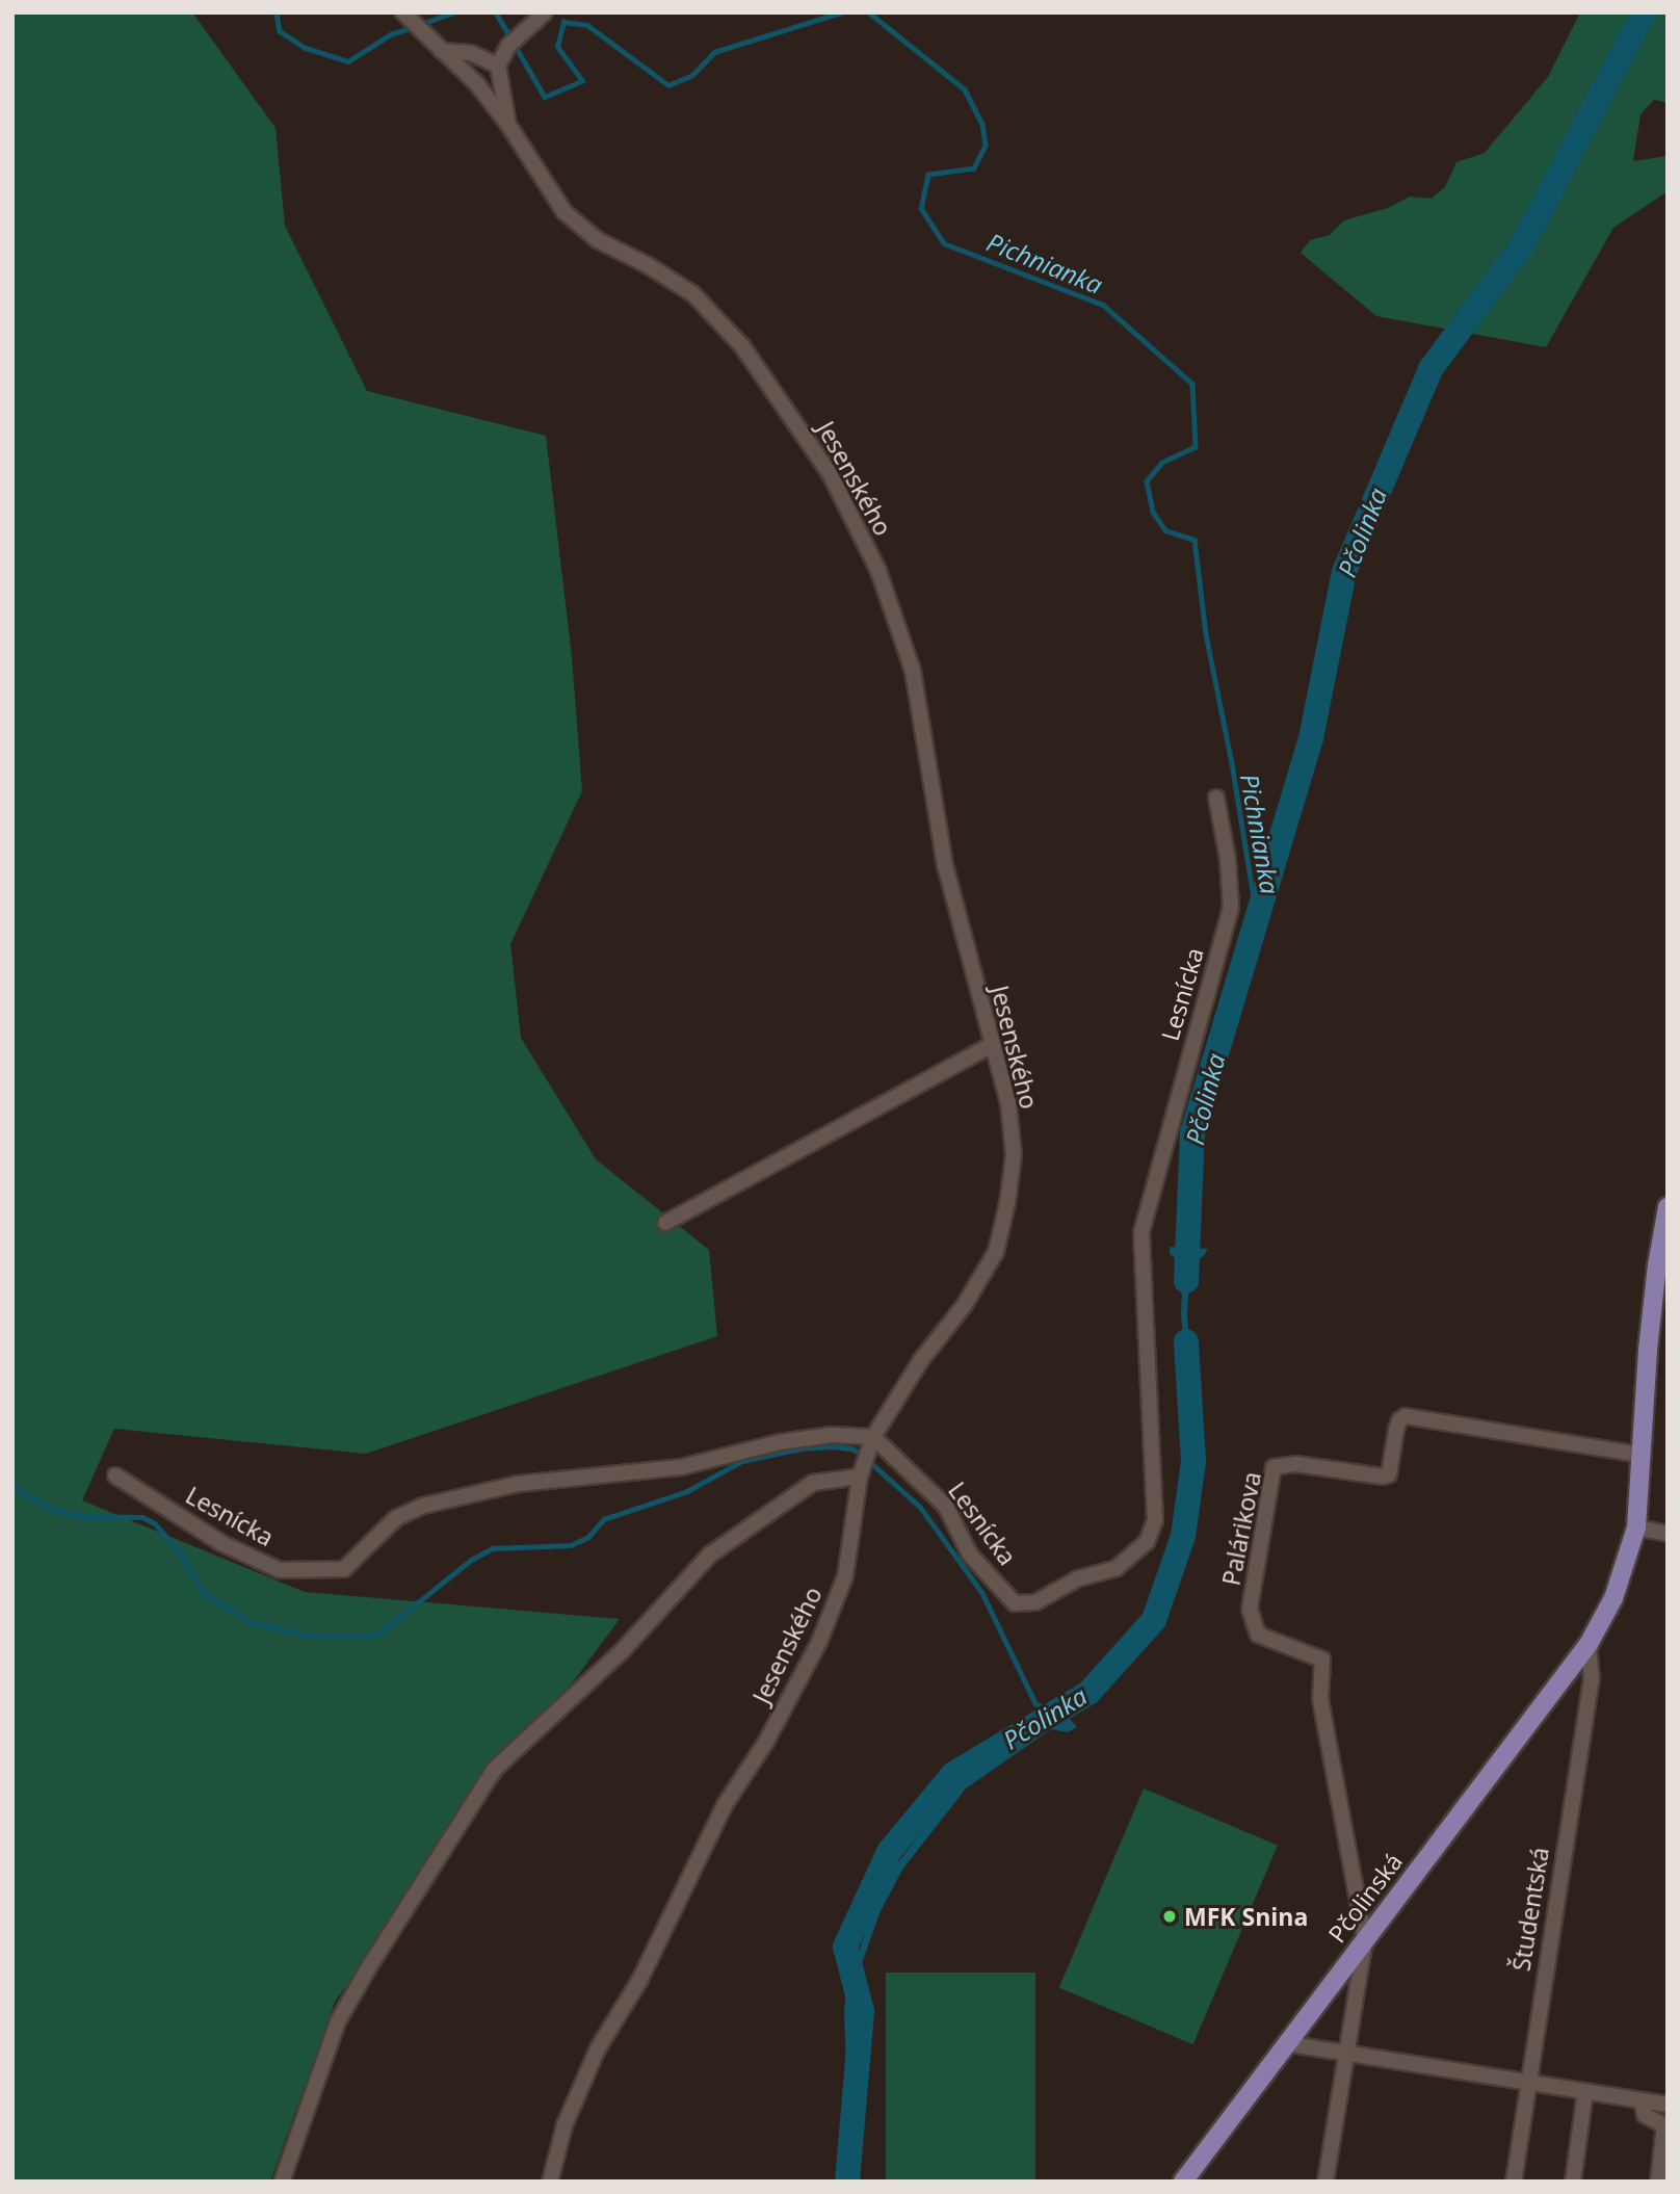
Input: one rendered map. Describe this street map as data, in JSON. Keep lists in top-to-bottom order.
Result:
{
  "streets": {
    "main road": ["Pčolinská"],
    "street": [
      "Jesenského",
      "Lesnícka",
      "Palárikova",
      "Študentská"
    ]
  },
  "crossings": [
    ["Jesenského", "Lesnícka"],
    ["Palárikova", "Pčolinská"],
    ["Pčolinská", "Študentská"]
  ],
  "water": ["Pichnianka", "Pčolinka"],
  "places": ["MFK Snina"]
}
